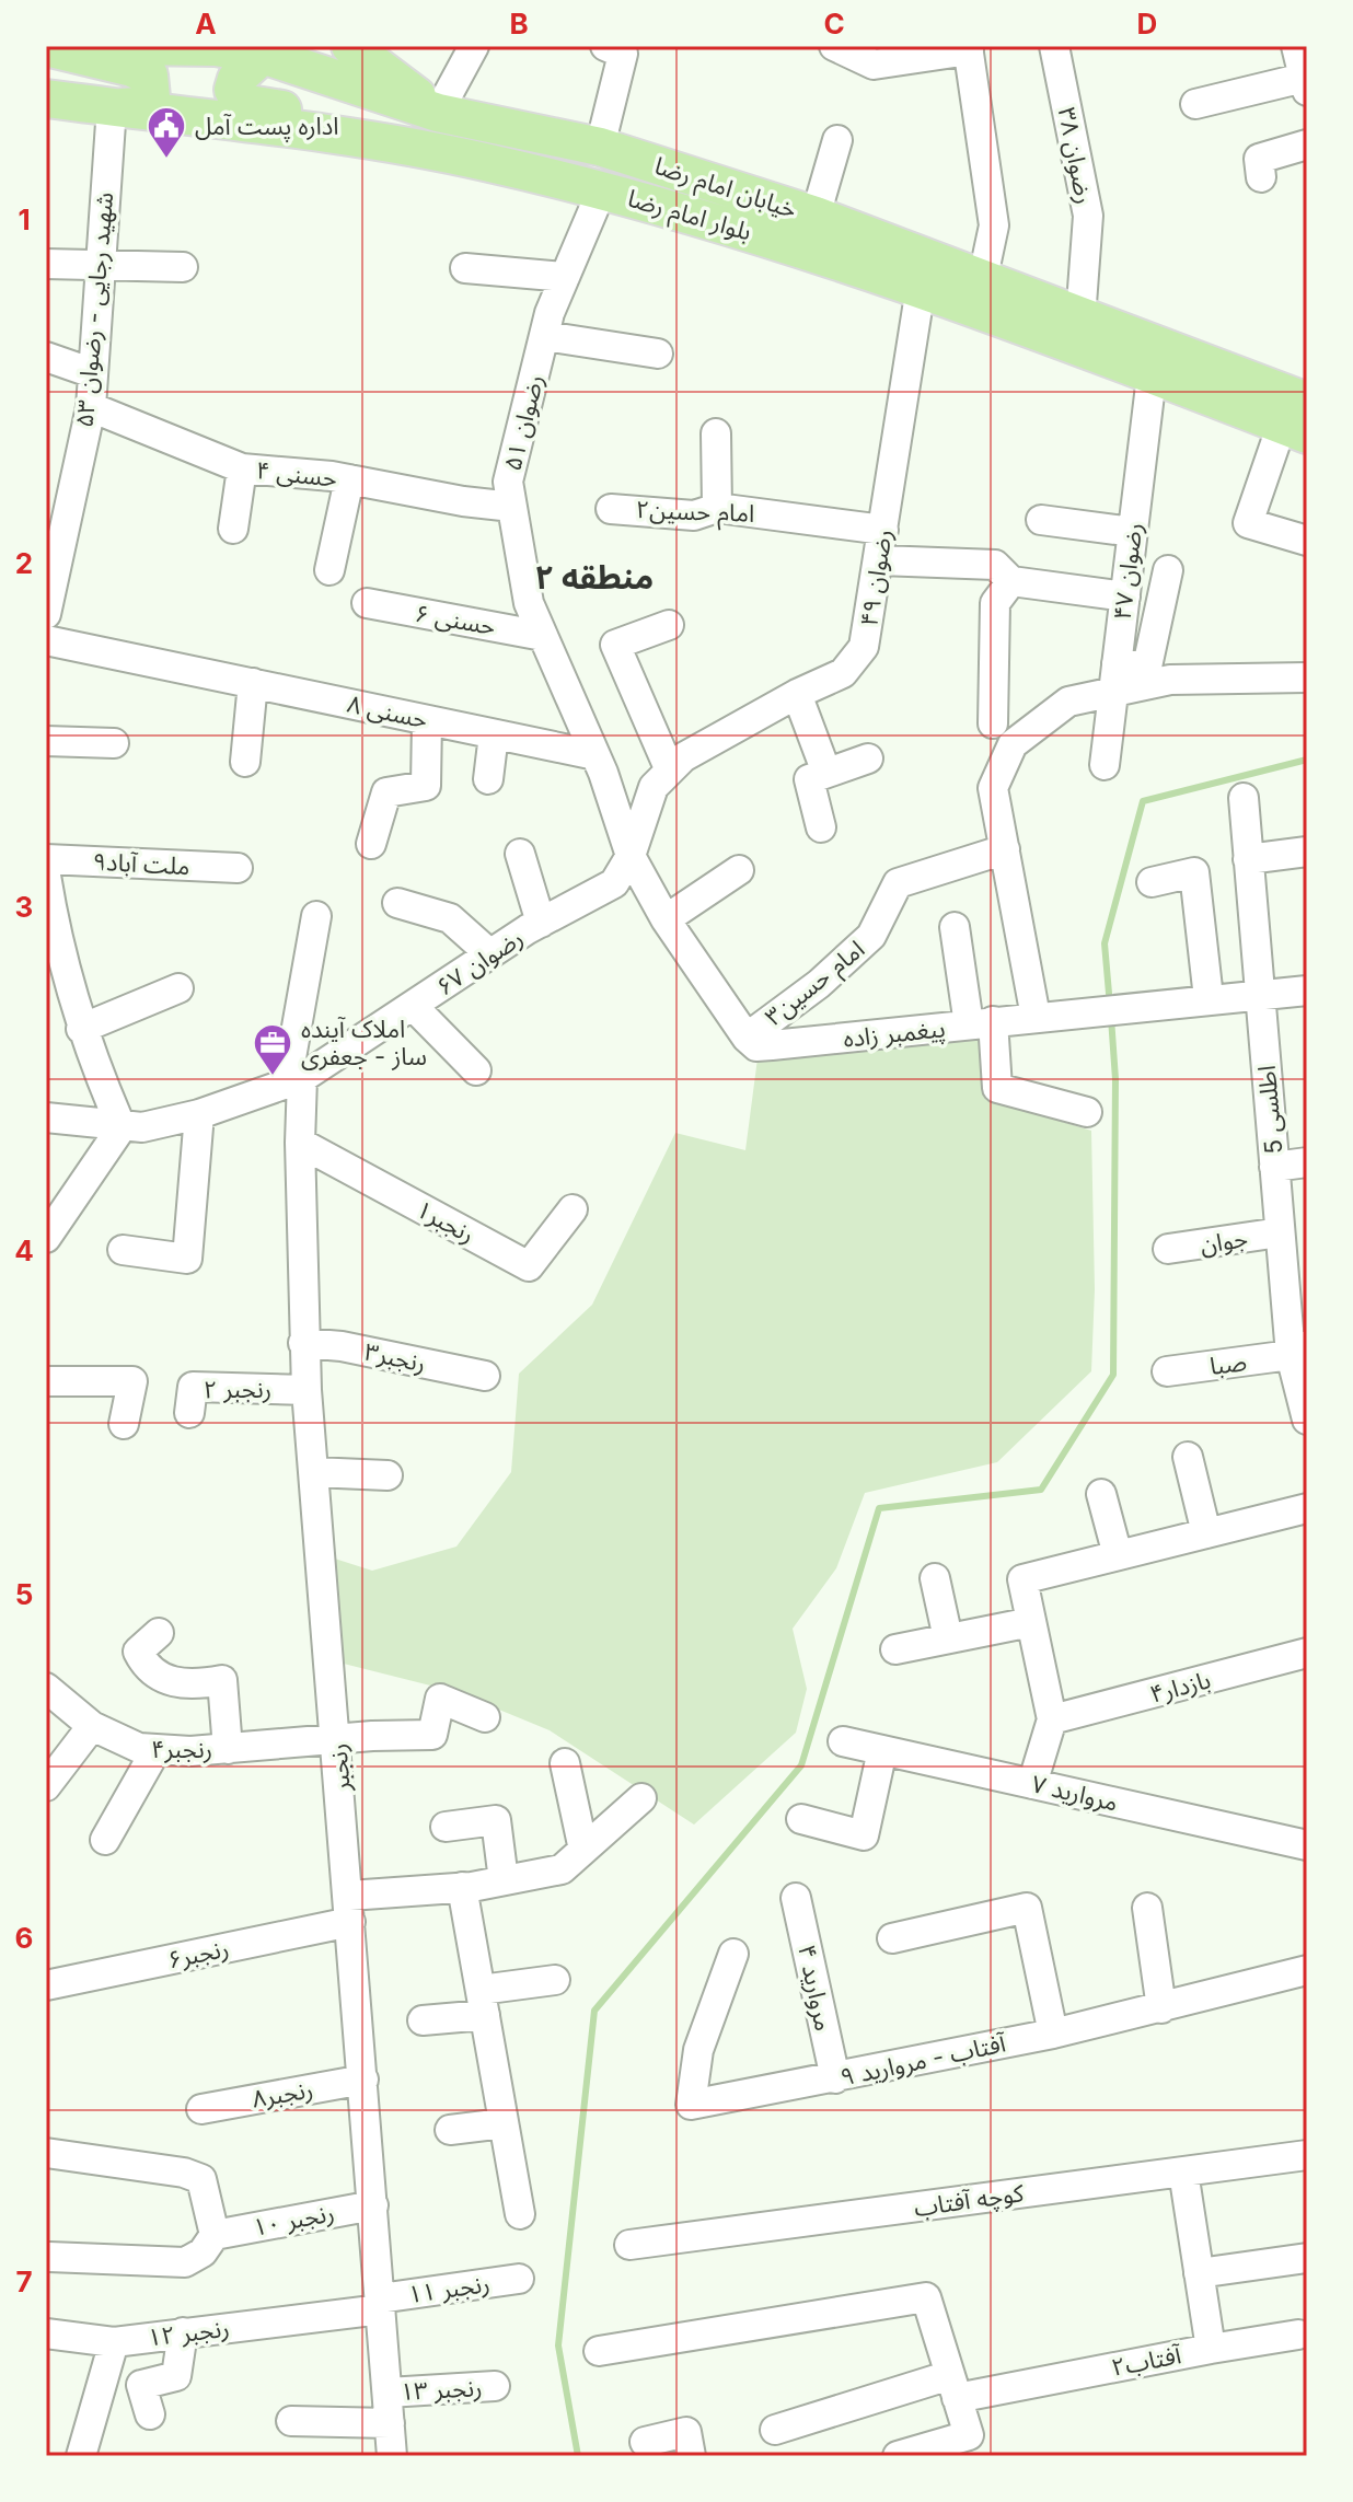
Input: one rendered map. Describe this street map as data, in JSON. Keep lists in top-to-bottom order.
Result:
{
  "streets": {
    "main road": ["خیابان امام رضا", "بلوار امام رضا"],
    "street": [
      "رضوان ۳۸",
      "شهید رجایی - رضوان ۵۳",
      "رضوان ۵۱",
      "حسنی ۴",
      "امام حسین۲",
      "رضوان ۴۷",
      "رضوان ۴۹",
      "حسنی ۶",
      "حسنی ۸",
      "ملت آباد۹",
      "رضوان ۶۷",
      "امام حسین۳",
      "پیغمبر زاده",
      "اطلسی 5",
      "رنجبر۱",
      "جوان",
      "رنجبر۳",
      "صبا",
      "رنجبر ۲",
      "بازدار۴",
      "رنجبر۴",
      "رنجبر",
      "مروارید ۷",
      "رنجبر۶",
      "مروارید ۴",
      "آفتاب - مروارید ۹",
      "رنجبر۸",
      "کوچه آفتاب",
      "رنجبر ۱۰",
      "رنجبر ۱۱",
      "رنجبر ۱۲",
      "آفتاب۲",
      "رنجبر ۱۳"
    ]
  },
  "crossings": [
    ["رضوان ۳۸", "خیابان امام رضا"],
    ["خیابان امام رضا", "بلوار امام رضا"],
    ["بلوار امام رضا", "شهید رجایی - رضوان ۵۳"],
    ["بلوار امام رضا", "رضوان ۵۱"],
    ["بلوار امام رضا", "رضوان ۴۷"],
    ["بلوار امام رضا", "رضوان ۴۹"],
    ["شهید رجایی - رضوان ۵۳", "حسنی ۴"],
    ["رضوان ۵۱", "حسنی ۴"],
    ["رضوان ۵۱", "رضوان ۴۹"],
    ["رضوان ۵۱", "حسنی ۶"],
    ["رضوان ۵۱", "حسنی ۸"],
    ["رضوان ۵۱", "رضوان ۶۷"],
    ["امام حسین۲", "رضوان ۴۹"],
    ["رضوان ۴۹", "رضوان ۶۷"],
    ["رضوان ۶۷", "رنجبر"],
    ["امام حسین۳", "پیغمبر زاده"],
    ["پیغمبر زاده", "اطلسی 5"],
    ["اطلسی 5", "جوان"],
    ["اطلسی 5", "صبا"],
    ["رنجبر۱", "رنجبر"],
    ["رنجبر۳", "رنجبر"],
    ["رنجبر ۲", "رنجبر"],
    ["رنجبر۴", "رنجبر"],
    ["رنجبر", "رنجبر۶"],
    ["رنجبر", "رنجبر۸"],
    ["رنجبر", "رنجبر ۱۰"],
    ["رنجبر", "رنجبر ۱۱"],
    ["رنجبر", "رنجبر ۱۲"],
    ["رنجبر", "رنجبر ۱۳"],
    ["مروارید ۴", "آفتاب - مروارید ۹"],
    ["کوچه آفتاب", "آفتاب۲"],
    ["رنجبر ۱۱", "رنجبر ۱۲"]
  ],
  "districts": ["منطقه ۲"],
  "places": {
    "public building": ["اداره پست آمل"],
    "office": ["املاک آینده ساز - جعفری"]
  },
  "grid": {
    "columns": [
      "A",
      "B",
      "C",
      "D"
    ],
    "rows": [
      "1",
      "2",
      "3",
      "4",
      "5",
      "6",
      "7"
    ]
  }
}
